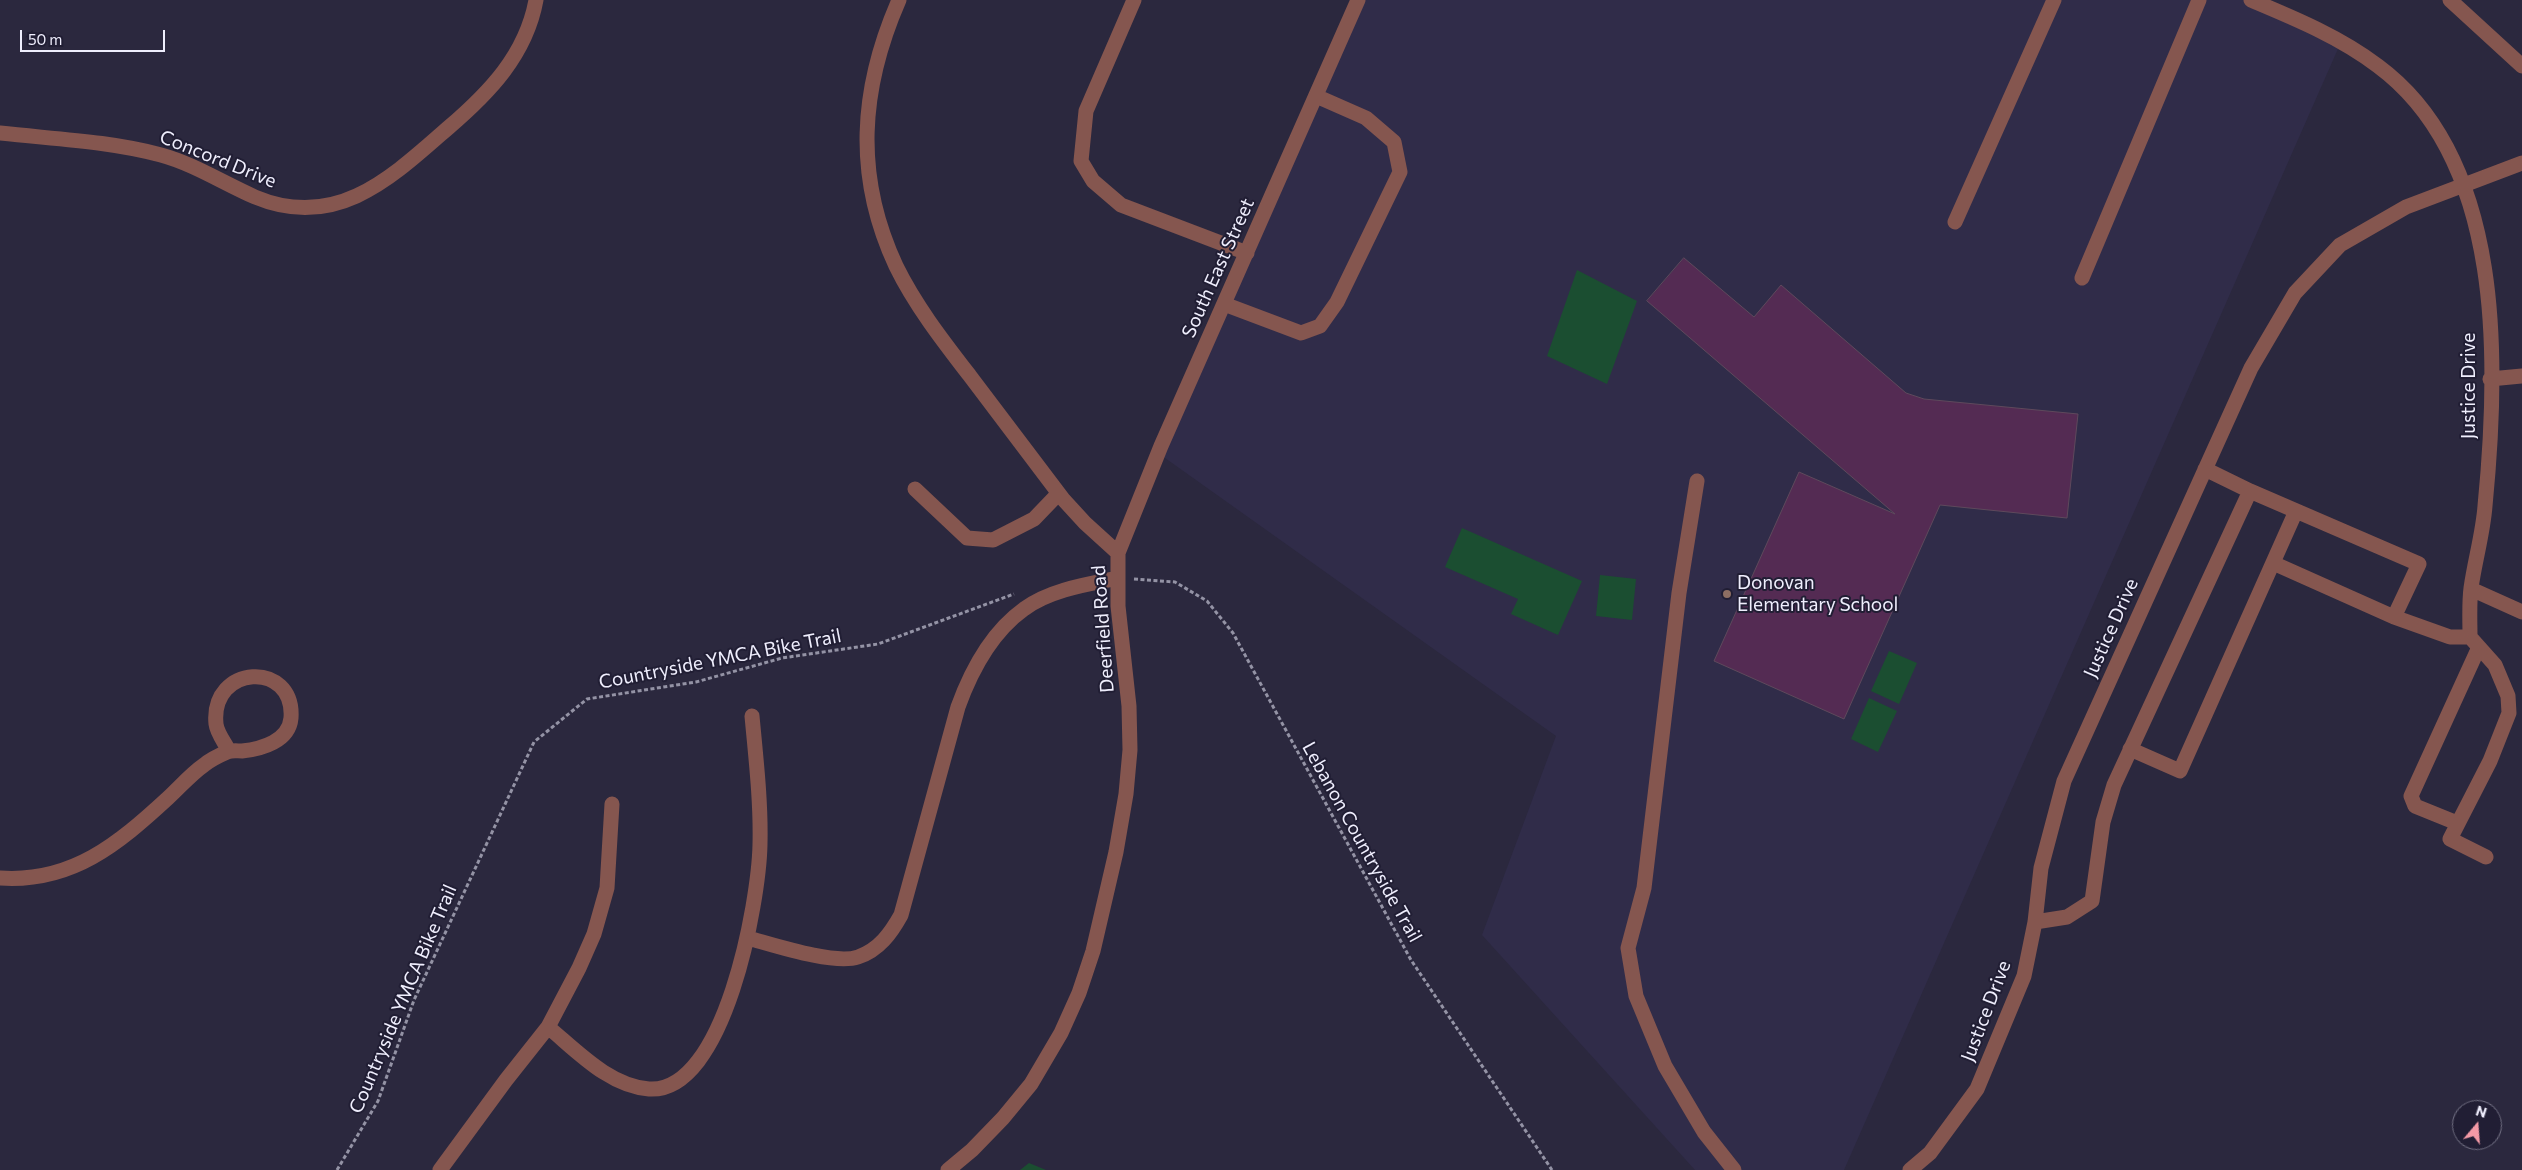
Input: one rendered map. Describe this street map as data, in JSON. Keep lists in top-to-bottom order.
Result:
{
  "streets": {
    "street": [
      "Concord Drive",
      "South East Street",
      "Justice Drive",
      "Deerfield Road"
    ],
    "path": ["Countryside YMCA Bike Trail", "Lebanon Countryside Trail"]
  },
  "crossings": [
    ["South East Street", "Deerfield Road"],
    ["Deerfield Road", "Lebanon Countryside Trail"]
  ],
  "places": ["Donovan Elementary School"],
  "scale_bar": "50 m",
  "north": "top"
}
